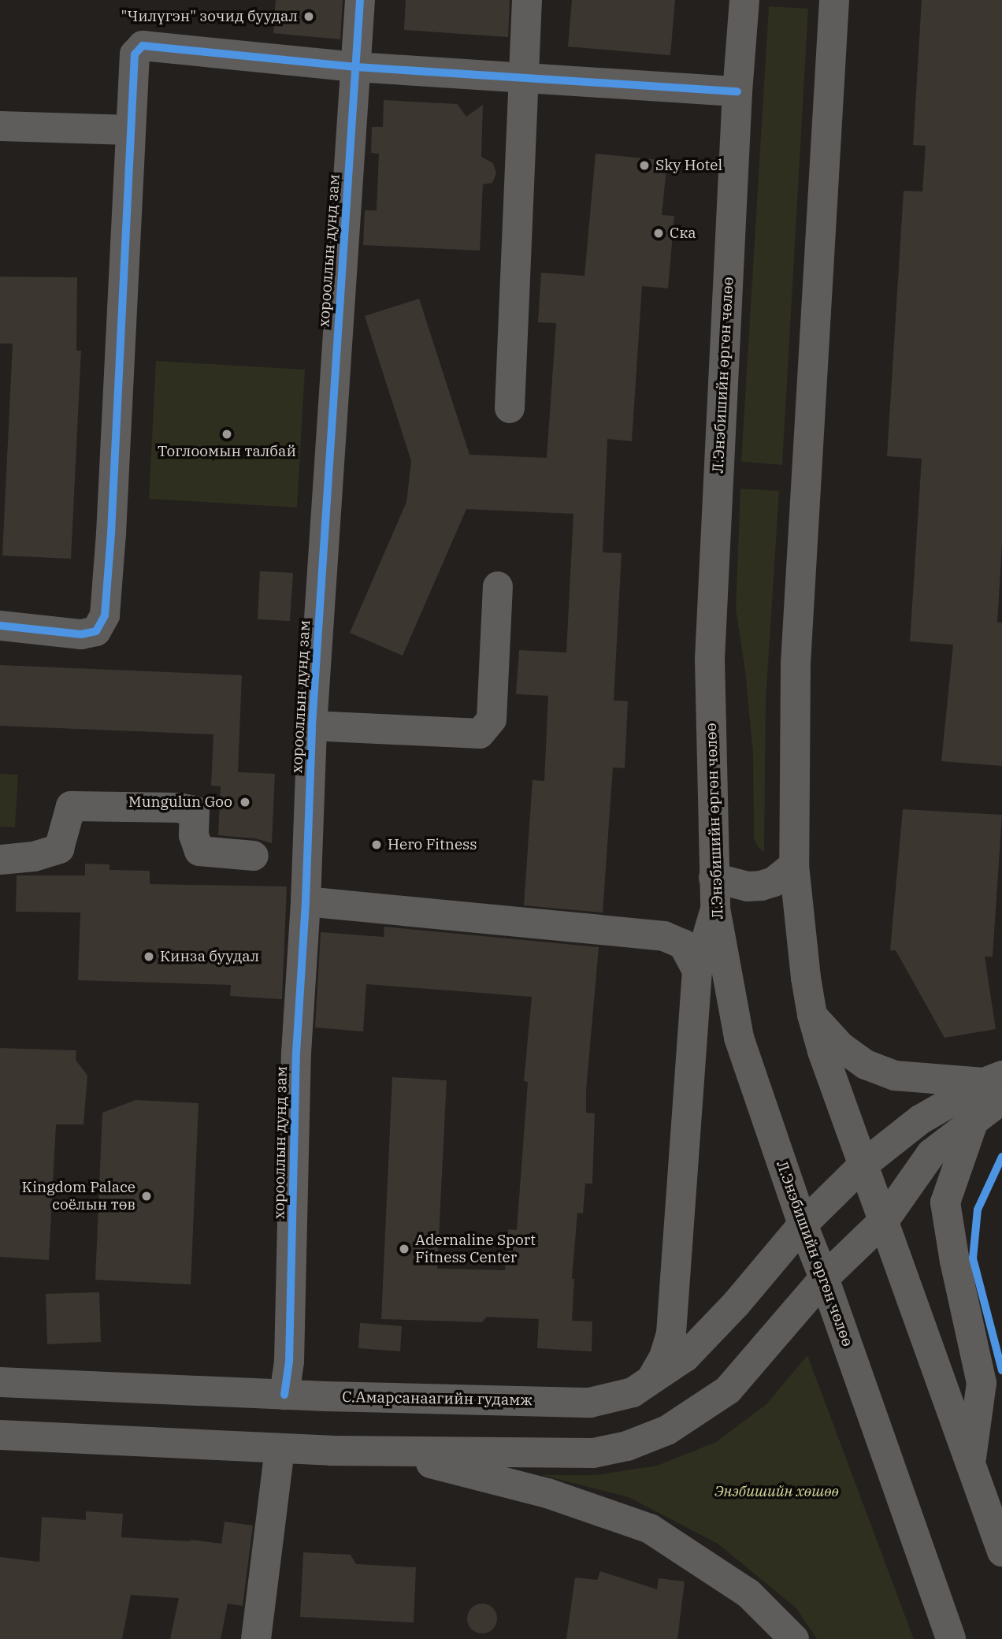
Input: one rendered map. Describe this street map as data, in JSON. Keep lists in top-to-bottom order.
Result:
{
  "streets": {
    "main road": ["Л.Энэбишийн өргөн чөлөө", "С.Амарсанаагийн гудамж"],
    "street": ["хорооллын дунд зам"]
  },
  "crossings": [
    ["хорооллын дунд зам", "С.Амарсанаагийн гудамж"],
    ["Л.Энэбишийн өргөн чөлөө", "С.Амарсанаагийн гудамж"]
  ],
  "parks": ["Энэбишийн хөшөө"],
  "places": [
    "\"Чилүгэн\" зочид буудал",
    "Sky Hotel",
    "Ска",
    "Тоглоомын талбай",
    "Mungulun Goo",
    "Hero Fitness",
    "Кинза буудал",
    "Kingdom Palace соёлын төв",
    "Adernaline Sport Fitness Center"
  ]
}
